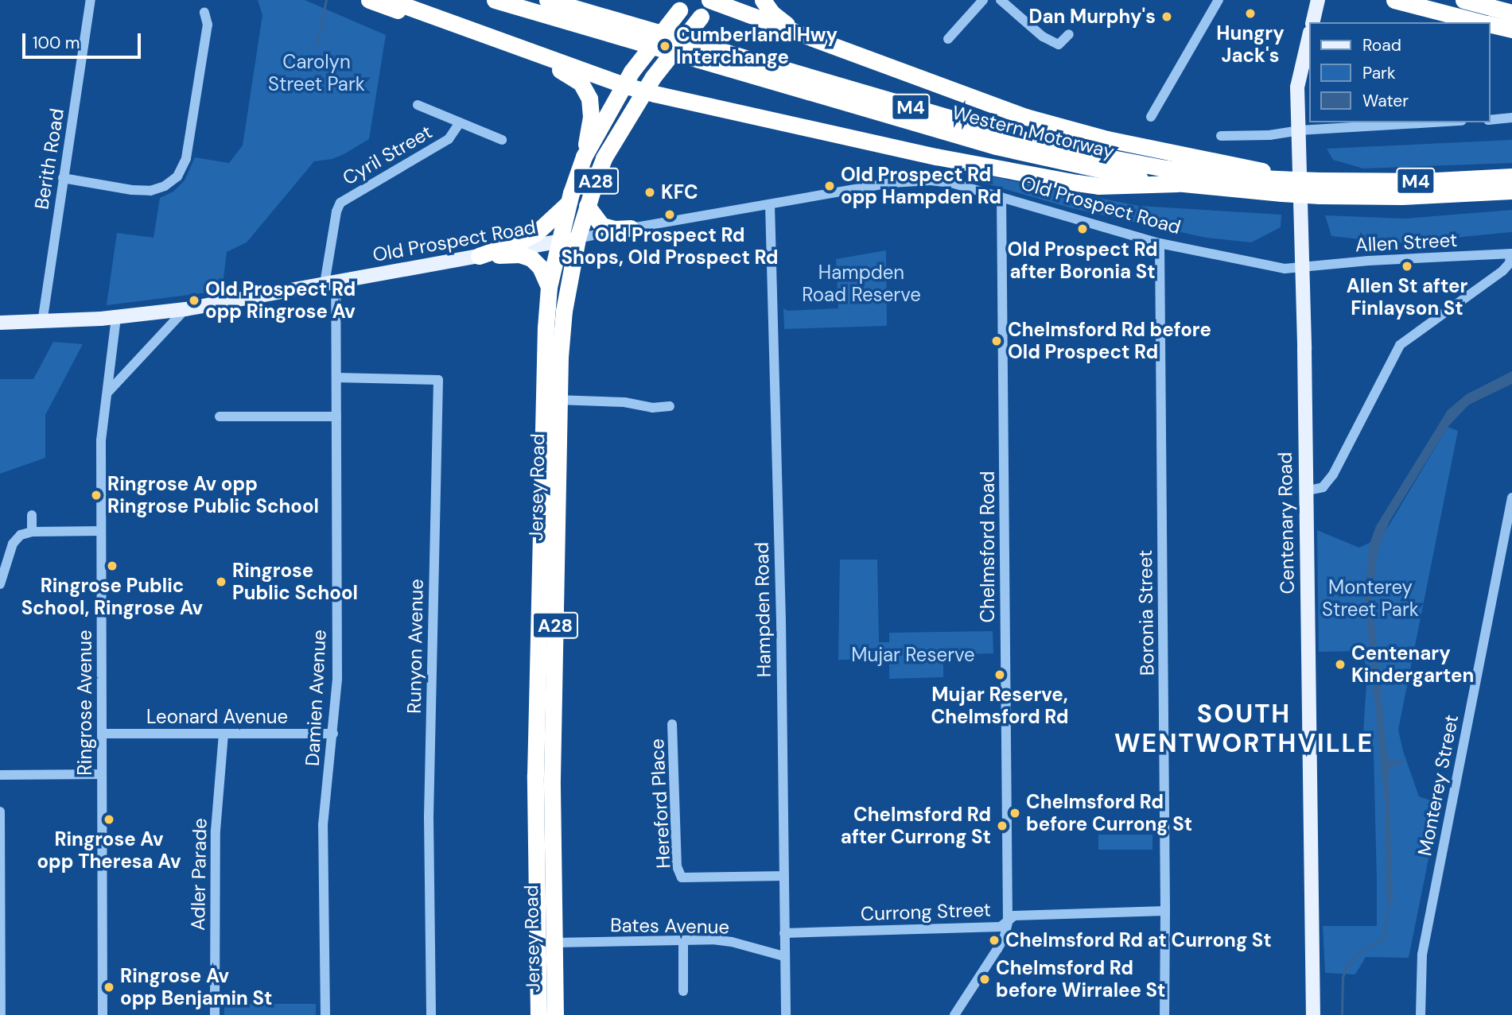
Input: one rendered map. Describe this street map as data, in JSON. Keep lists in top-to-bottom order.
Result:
{
  "streets": {
    "highway": [
      "M4",
      "Western Motorway",
      "A28",
      "Jersey Road"
    ],
    "main road": ["Old Prospect Road", "Centenary Road"],
    "street": [
      "Cyril Street",
      "Berith Road",
      "Allen Street",
      "Chelmsford Road",
      "Hampden Road",
      "Boronia Street",
      "Runyon Avenue",
      "Damien Avenue",
      "Ringrose Avenue",
      "Leonard Avenue",
      "Monterey Street",
      "Hereford Place",
      "Adler Parade",
      "Currong Street",
      "Bates Avenue"
    ]
  },
  "crossings": [
    ["Cyril Street", "Old Prospect Road"],
    ["Cyril Street", "Damien Avenue"],
    ["Berith Road", "Old Prospect Road"],
    ["Old Prospect Road", "Allen Street"],
    ["Old Prospect Road", "Jersey Road"],
    ["Old Prospect Road", "Centenary Road"],
    ["Old Prospect Road", "Chelmsford Road"],
    ["Old Prospect Road", "Hampden Road"],
    ["Old Prospect Road", "Boronia Street"],
    ["Old Prospect Road", "Damien Avenue"],
    ["Old Prospect Road", "Ringrose Avenue"],
    ["Allen Street", "Centenary Road"],
    ["Jersey Road", "Bates Avenue"],
    ["Chelmsford Road", "Currong Street"],
    ["Hampden Road", "Hereford Place"],
    ["Hampden Road", "Currong Street"],
    ["Hampden Road", "Bates Avenue"],
    ["Boronia Street", "Currong Street"],
    ["Runyon Avenue", "Damien Avenue"],
    ["Damien Avenue", "Leonard Avenue"],
    ["Ringrose Avenue", "Leonard Avenue"],
    ["Leonard Avenue", "Adler Parade"]
  ],
  "districts": ["SOUTH WENTWORTHVILLE"],
  "parks": [
    "Carolyn Street Park",
    "Hampden Road Reserve",
    "Monterey Street Park",
    "Mujar Reserve"
  ],
  "places": [
    "Hungry Jack's",
    "Dan Murphy's",
    "Cumberland Hwy Interchange",
    "Old Prospect Rd opp Hampden Rd",
    "KFC",
    "Old Prospect Rd Shops, Old Prospect Rd",
    "Old Prospect Rd after Boronia St",
    "Allen St after Finlayson St",
    "Old Prospect Rd opp Ringrose Av",
    "Chelmsford Rd before Old Prospect Rd",
    "Ringrose Av opp Ringrose Public School",
    "Ringrose Public School, Ringrose Av",
    "Ringrose Public School",
    "Centenary Kindergarten",
    "Mujar Reserve, Chelmsford Rd",
    "Chelmsford Rd before Currong St",
    "Ringrose Av opp Theresa Av",
    "Chelmsford Rd after Currong St",
    "Chelmsford Rd at Currong St",
    "Chelmsford Rd before Wirralee St",
    "Ringrose Av opp Benjamin St"
  ],
  "legend": ["Road", "Park", "Water"],
  "scale_bar": "100 m"
}
